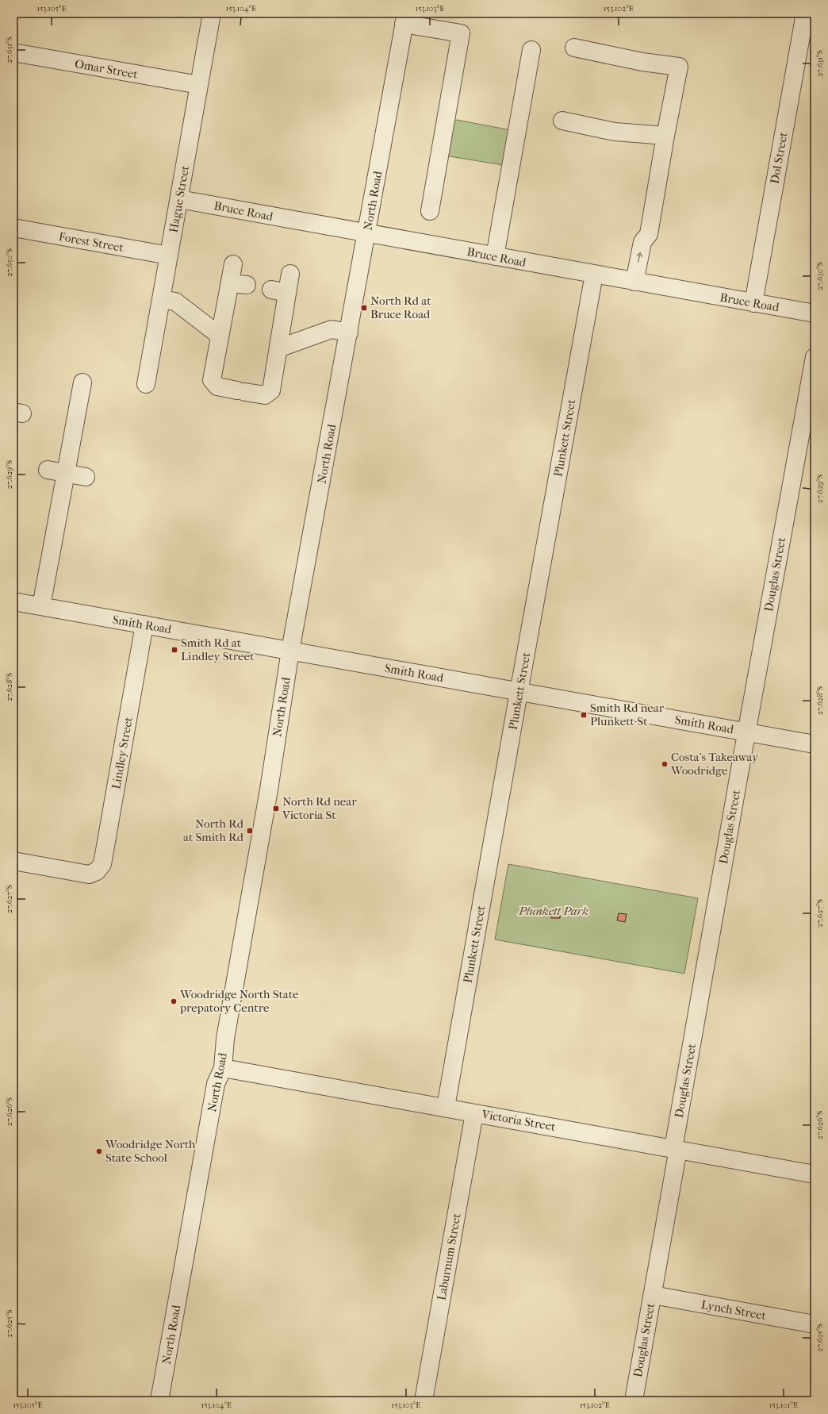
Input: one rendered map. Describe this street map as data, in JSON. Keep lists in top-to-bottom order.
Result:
{
  "streets": {
    "street": [
      "Omar Street",
      "Dol Street",
      "Hague Street",
      "North Road",
      "Bruce Road",
      "Forest Street",
      "Plunkett Street",
      "Douglas Street",
      "Smith Road",
      "Lindley Street",
      "Victoria Street",
      "Laburnum Street",
      "Lynch Street"
    ]
  },
  "crossings": [
    ["Omar Street", "Hague Street"],
    ["Dol Street", "Bruce Road"],
    ["Hague Street", "Bruce Road"],
    ["Hague Street", "Forest Street"],
    ["North Road", "Bruce Road"],
    ["North Road", "Smith Road"],
    ["North Road", "Victoria Street"],
    ["Bruce Road", "Plunkett Street"],
    ["Plunkett Street", "Smith Road"],
    ["Plunkett Street", "Victoria Street"],
    ["Douglas Street", "Smith Road"],
    ["Douglas Street", "Victoria Street"],
    ["Douglas Street", "Lynch Street"],
    ["Smith Road", "Lindley Street"],
    ["Victoria Street", "Laburnum Street"]
  ],
  "parks": ["Plunkett Park"],
  "places": {
    "transit": [
      "North Rd at Bruce Road",
      "Smith Rd at Lindley Street",
      "Smith Rd near Plunkett St",
      "North Rd near Victoria St",
      "North Rd at Smith Rd"
    ],
    "other": ["Costa's Takeaway Woodridge", "Woodridge North State prepatory Centre", "Woodridge North State School"]
  },
  "coordinates": [
    "153.105°E",
    "153.104°E",
    "153.103°E",
    "153.102°E",
    "27.631°S",
    "27.630°S",
    "27.629°S",
    "27.628°S",
    "27.627°S",
    "27.626°S",
    "27.625°S",
    "153.101°E"
  ]
}
